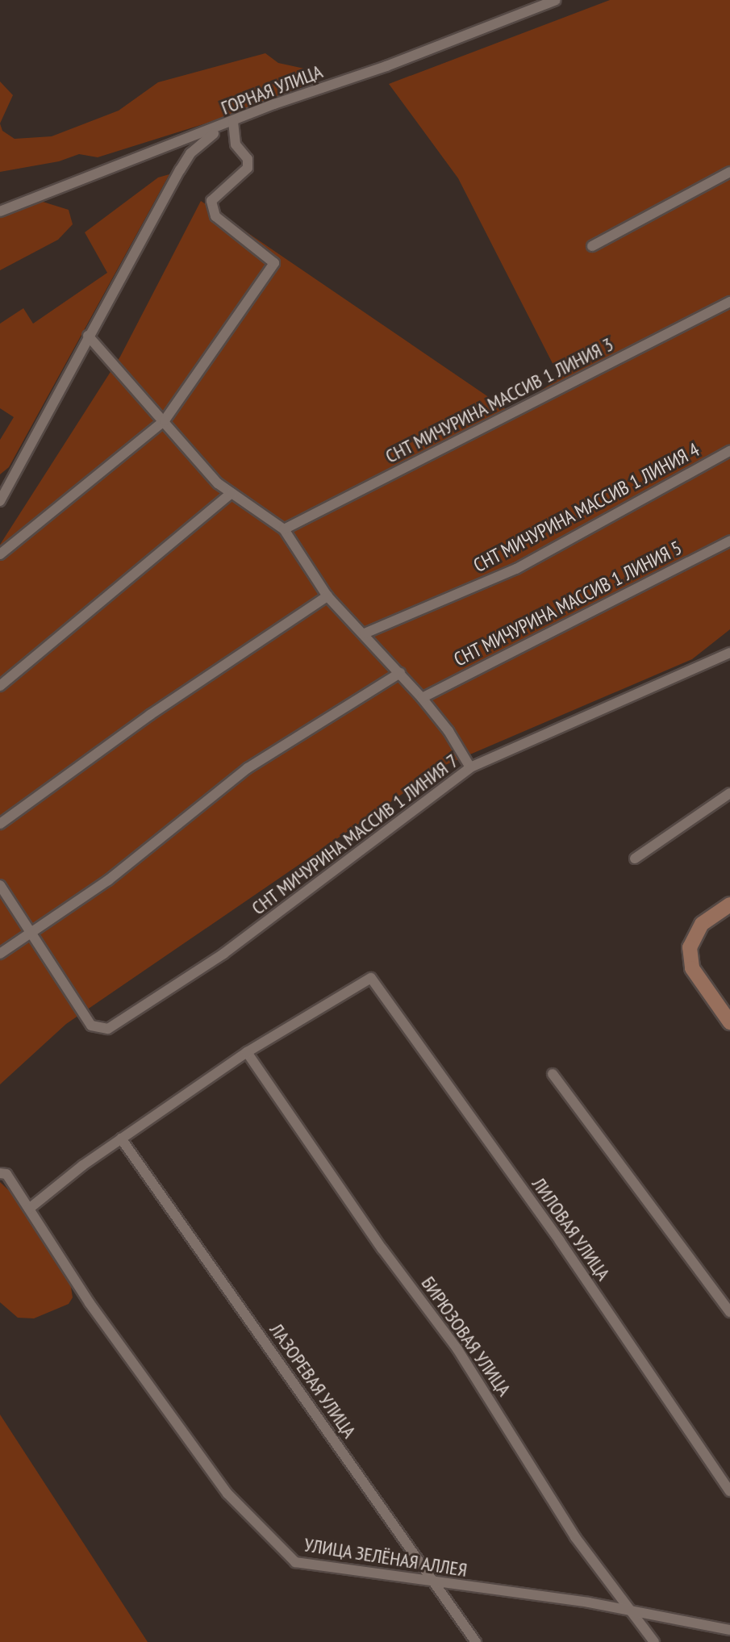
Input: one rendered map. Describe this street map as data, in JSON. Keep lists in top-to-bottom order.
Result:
{
  "streets": {
    "street": [
      "ГОРНАЯ УЛИЦА",
      "СНТ МИЧУРИНА МАССИВ 1 ЛИНИЯ 3",
      "СНТ МИЧУРИНА МАССИВ 1 ЛИНИЯ 4",
      "СНТ МИЧУРИНА МАССИВ 1 ЛИНИЯ 5",
      "СНТ МИЧУРИНА МАССИВ 1 ЛИНИЯ 7",
      "ЛИЛОВАЯ УЛИЦА",
      "БИРЮЗОВАЯ УЛИЦА",
      "ЛАЗОРЕВАЯ УЛИЦА",
      "УЛИЦА ЗЕЛЁНАЯ АЛЛЕЯ"
    ]
  },
  "crossings": [
    ["ЛИЛОВАЯ УЛИЦА", "БИРЮЗОВАЯ УЛИЦА"],
    ["БИРЮЗОВАЯ УЛИЦА", "УЛИЦА ЗЕЛЁНАЯ АЛЛЕЯ"],
    ["ЛАЗОРЕВАЯ УЛИЦА", "УЛИЦА ЗЕЛЁНАЯ АЛЛЕЯ"]
  ]
}
